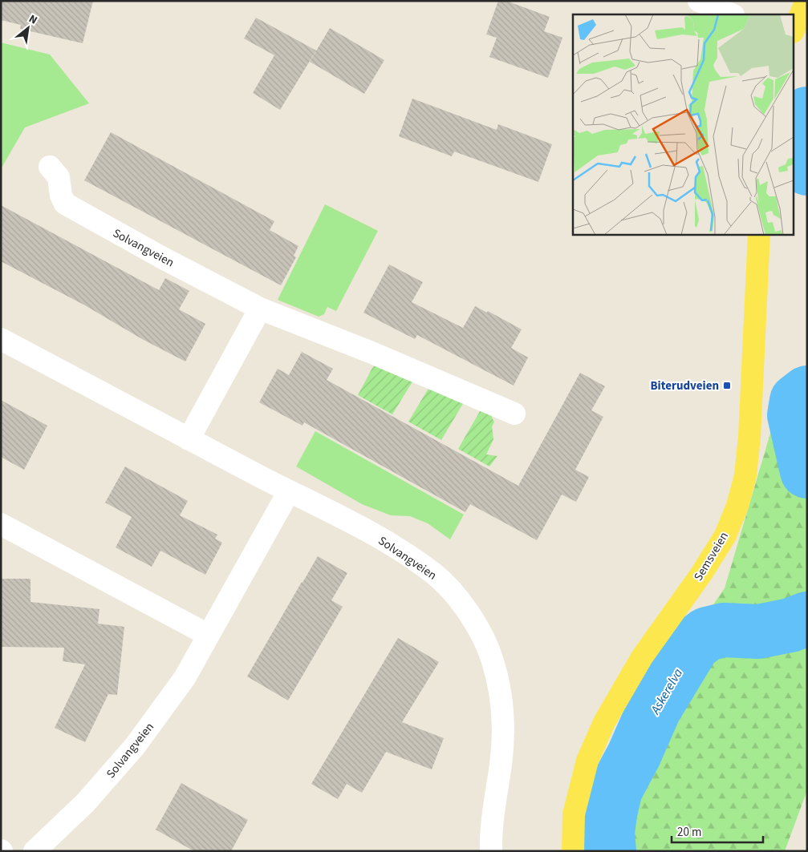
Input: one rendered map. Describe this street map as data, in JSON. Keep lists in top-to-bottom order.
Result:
{
  "streets": {
    "main road": ["Semsveien"],
    "street": ["Solvangveien"]
  },
  "water": ["Askerelva"],
  "places": {
    "transit": ["Biterudveien"]
  },
  "scale_bar": "20 m",
  "north": "top right"
}
